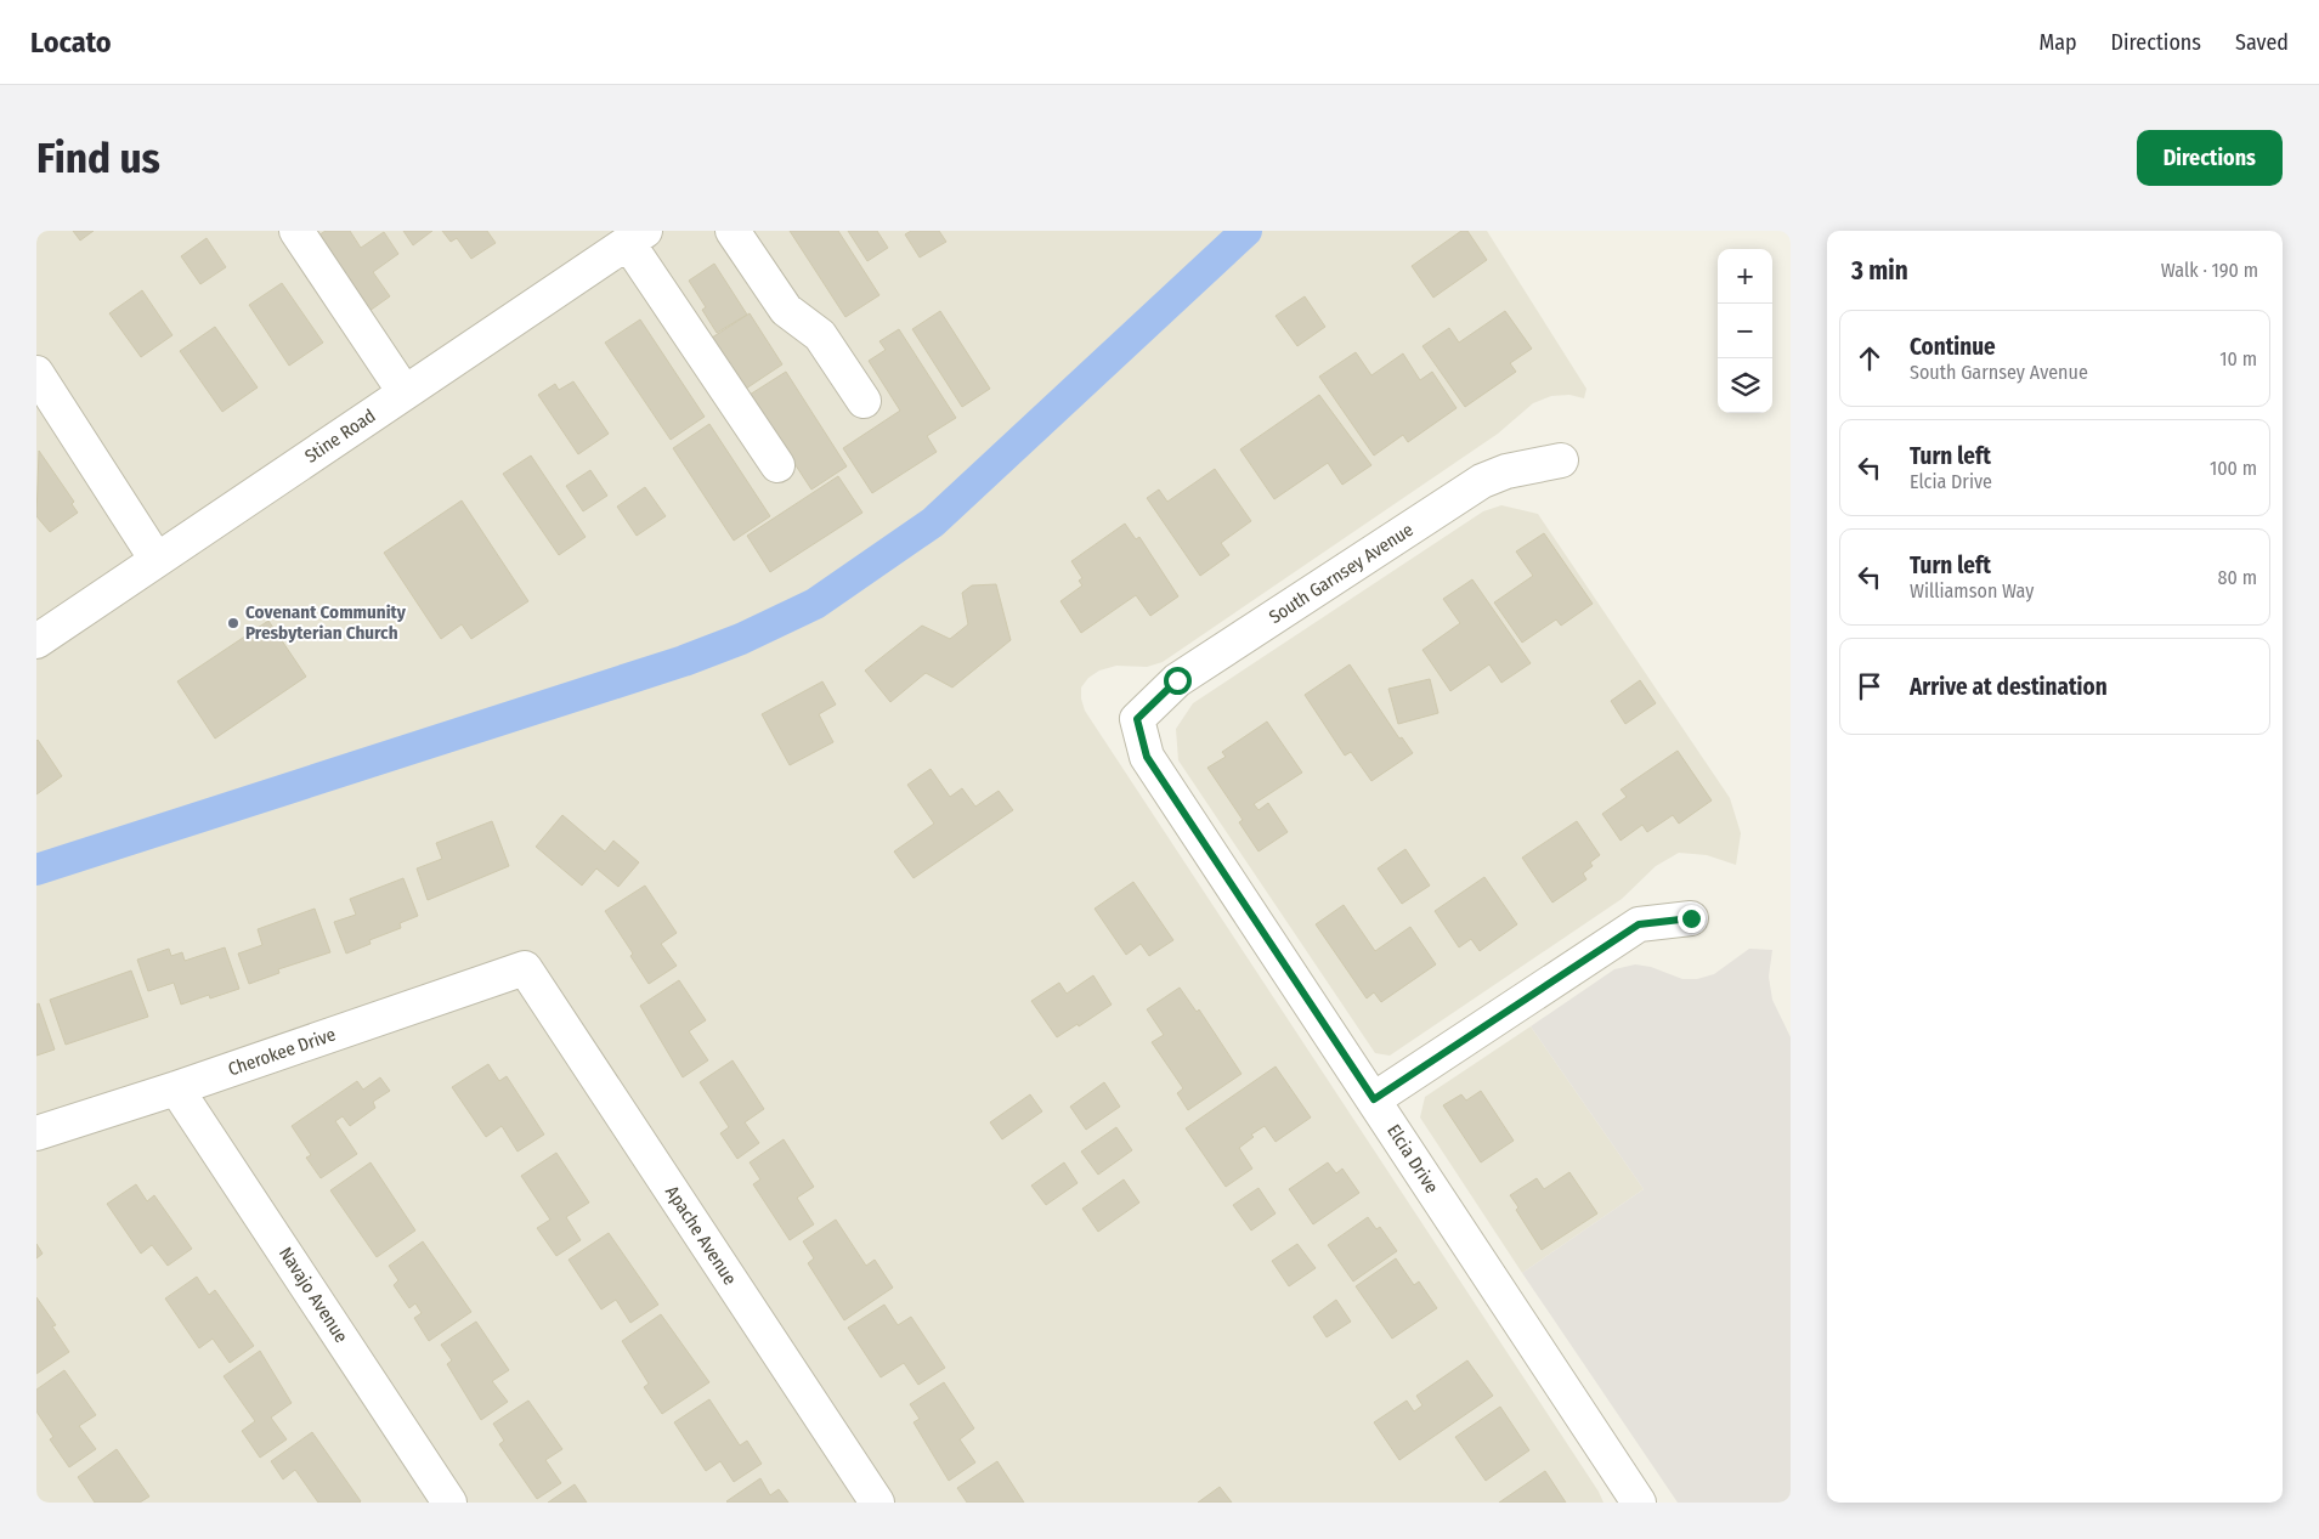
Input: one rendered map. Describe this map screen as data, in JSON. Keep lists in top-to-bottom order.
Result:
{
  "streets": {
    "street": [
      "Stine Road",
      "South Garnsey Avenue",
      "Cherokee Drive",
      "Elcia Drive",
      "Apache Avenue",
      "Navajo Avenue"
    ]
  },
  "crossings": [
    ["South Garnsey Avenue", "Elcia Drive"],
    ["Cherokee Drive", "Apache Avenue"],
    ["Cherokee Drive", "Navajo Avenue"]
  ],
  "places": ["Covenant Community Presbyterian Church"],
  "page": {
    "header": "Locato",
    "nav": ["Map", "Directions", "Saved"],
    "buttons": "Directions",
    "title": "Find us",
    "heading": ["3 min", "Walk · 190 m"],
    "map_buttons": ["+", "−"],
    "list": [
      ["Continue", "South Garnsey Avenue", "10 m"],
      ["Turn left", "Elcia Drive", "100 m"],
      ["Turn left", "Williamson Way", "80 m"],
      "Arrive at destination"
    ]
  }
}
